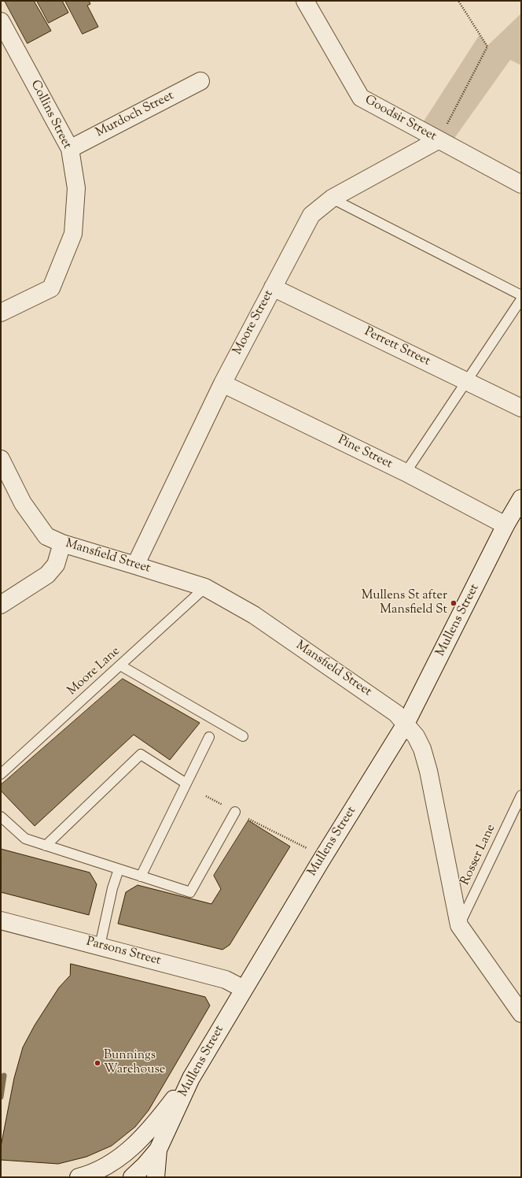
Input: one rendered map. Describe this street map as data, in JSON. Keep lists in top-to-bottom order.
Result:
{
  "streets": {
    "street": [
      "Collins Street",
      "Murdoch Street",
      "Goodsir Street",
      "Moore Street",
      "Perrett Street",
      "Pine Street",
      "Mansfield Street",
      "Mullens Street",
      "Parsons Street"
    ],
    "lane": ["Moore Lane", "Rosser Lane"]
  },
  "crossings": [
    ["Collins Street", "Murdoch Street"],
    ["Goodsir Street", "Moore Street"],
    ["Moore Street", "Perrett Street"],
    ["Moore Street", "Pine Street"],
    ["Moore Street", "Mansfield Street"],
    ["Pine Street", "Mullens Street"],
    ["Mansfield Street", "Mullens Street"],
    ["Mansfield Street", "Moore Lane"],
    ["Mansfield Street", "Rosser Lane"],
    ["Mullens Street", "Parsons Street"]
  ],
  "places": ["Mullens St after Mansfield St", "Bunnings Warehouse"]
}
